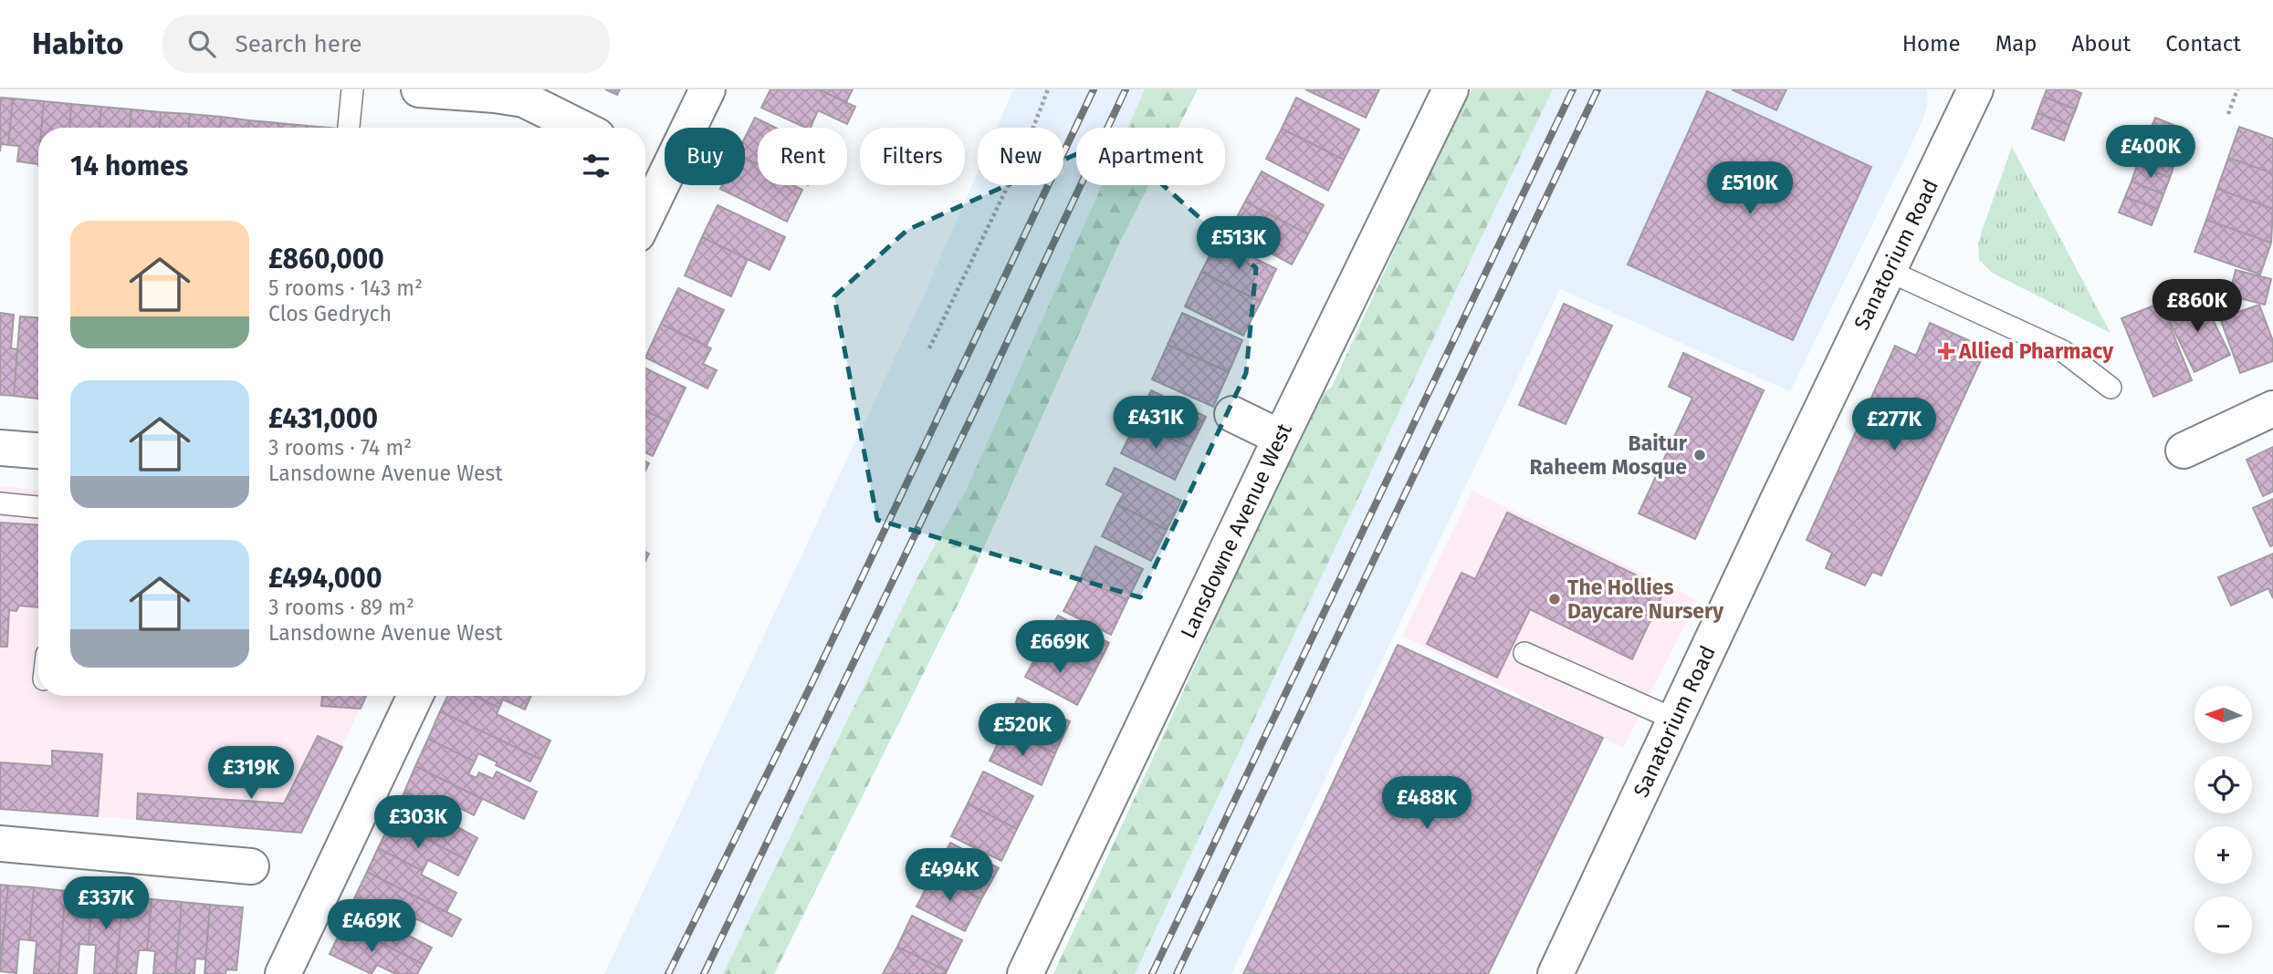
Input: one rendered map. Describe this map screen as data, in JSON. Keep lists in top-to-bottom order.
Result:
{
  "streets": {
    "street": ["Sanatorium Road", "Lansdowne Avenue West"]
  },
  "places": {
    "health": ["Allied Pharmacy"],
    "other": ["Baitur Raheem Mosque", "The Hollies Daycare Nursery"]
  },
  "north": "left",
  "page": {
    "header": "Habito",
    "search": "Search here",
    "nav": [
      "Home",
      "Map",
      "About",
      "Contact"
    ],
    "price": [
      "£400K",
      "£510K",
      "£513K",
      "£860K",
      "£431K",
      "£277K",
      "£669K",
      "£520K",
      "£319K",
      "£488K",
      "£303K",
      "£494K",
      "£337K",
      "£469K"
    ],
    "chip": [
      "Buy",
      "Rent",
      "Filters",
      "New",
      "Apartment"
    ],
    "heading": "14 homes",
    "list": [
      {
        "name": "£860,000",
        "note": "5 rooms · 143 m² · Clos Gedrych"
      },
      {
        "name": "£431,000",
        "note": "3 rooms · 74 m² · Lansdowne Avenue West"
      },
      {
        "name": "£494,000",
        "note": "3 rooms · 89 m² · Lansdowne Avenue West"
      }
    ],
    "map_buttons": ["+", "−"]
  }
}
